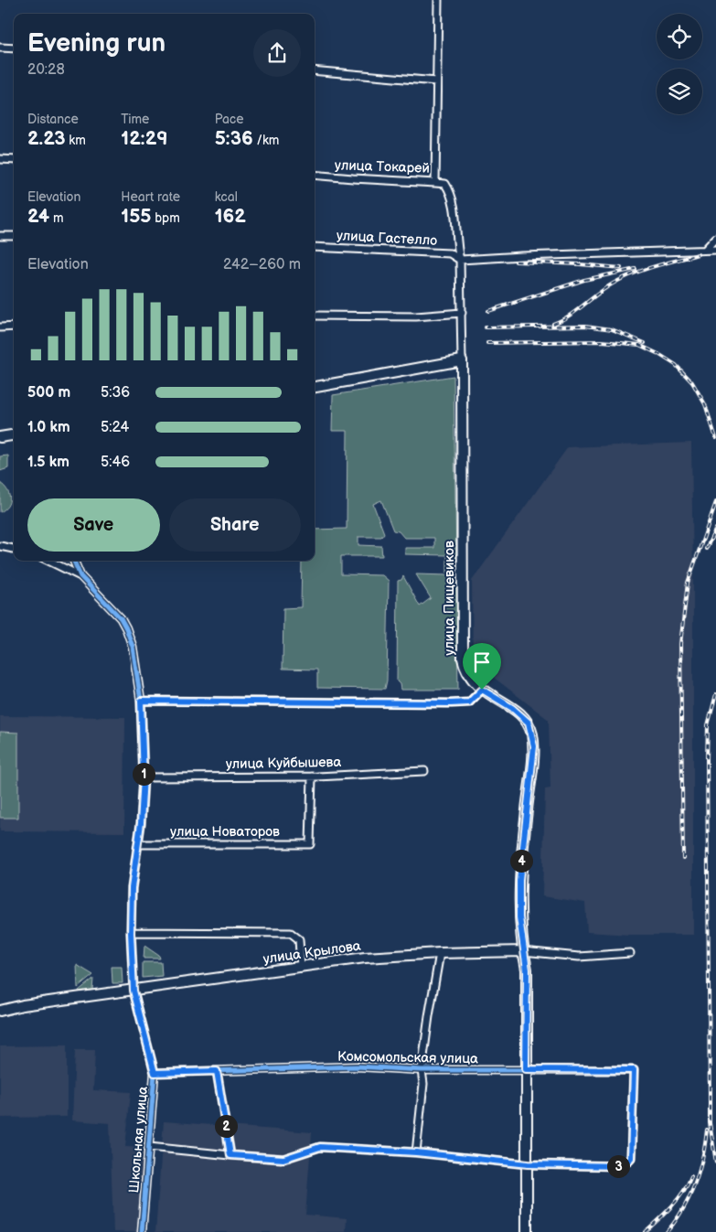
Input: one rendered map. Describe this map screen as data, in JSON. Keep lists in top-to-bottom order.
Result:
{
  "streets": {
    "main road": ["улица Пищевиков", "улица Крылова"],
    "street": [
      "улица Токарей",
      "улица Гастелло",
      "улица Куйбышева",
      "улица Новаторов",
      "Комсомольская улица",
      "Школьная улица"
    ]
  },
  "crossings": [
    ["улица Токарей", "улица Пищевиков"],
    ["улица Гастелло", "улица Пищевиков"],
    ["улица Пищевиков", "улица Крылова"],
    ["улица Пищевиков", "Комсомольская улица"],
    ["улица Куйбышева", "улица Новаторов"],
    ["улица Куйбышева", "Школьная улица"],
    ["улица Новаторов", "Школьная улица"],
    ["улица Крылова", "Школьная улица"],
    ["Комсомольская улица", "Школьная улица"]
  ],
  "page": {
    "heading": ["Evening run", "20:28"],
    "stats": [
      ["Distance", "2.23 km"],
      ["Time", "12:29"],
      ["Pace", "5:36 /km"],
      ["Elevation", "24 m"],
      ["Heart rate", "155 bpm"],
      ["kcal", "162"]
    ],
    "chart": ["Elevation", "242–260 m"],
    "list": [
      {
        "name": "500 m",
        "note": "5:36"
      },
      {
        "name": "1.0 km",
        "note": "5:24"
      },
      {
        "name": "1.5 km",
        "note": "5:46"
      }
    ],
    "buttons": ["Save", "Share"],
    "pins": [
      "1",
      "4",
      "2",
      "3"
    ]
  }
}
